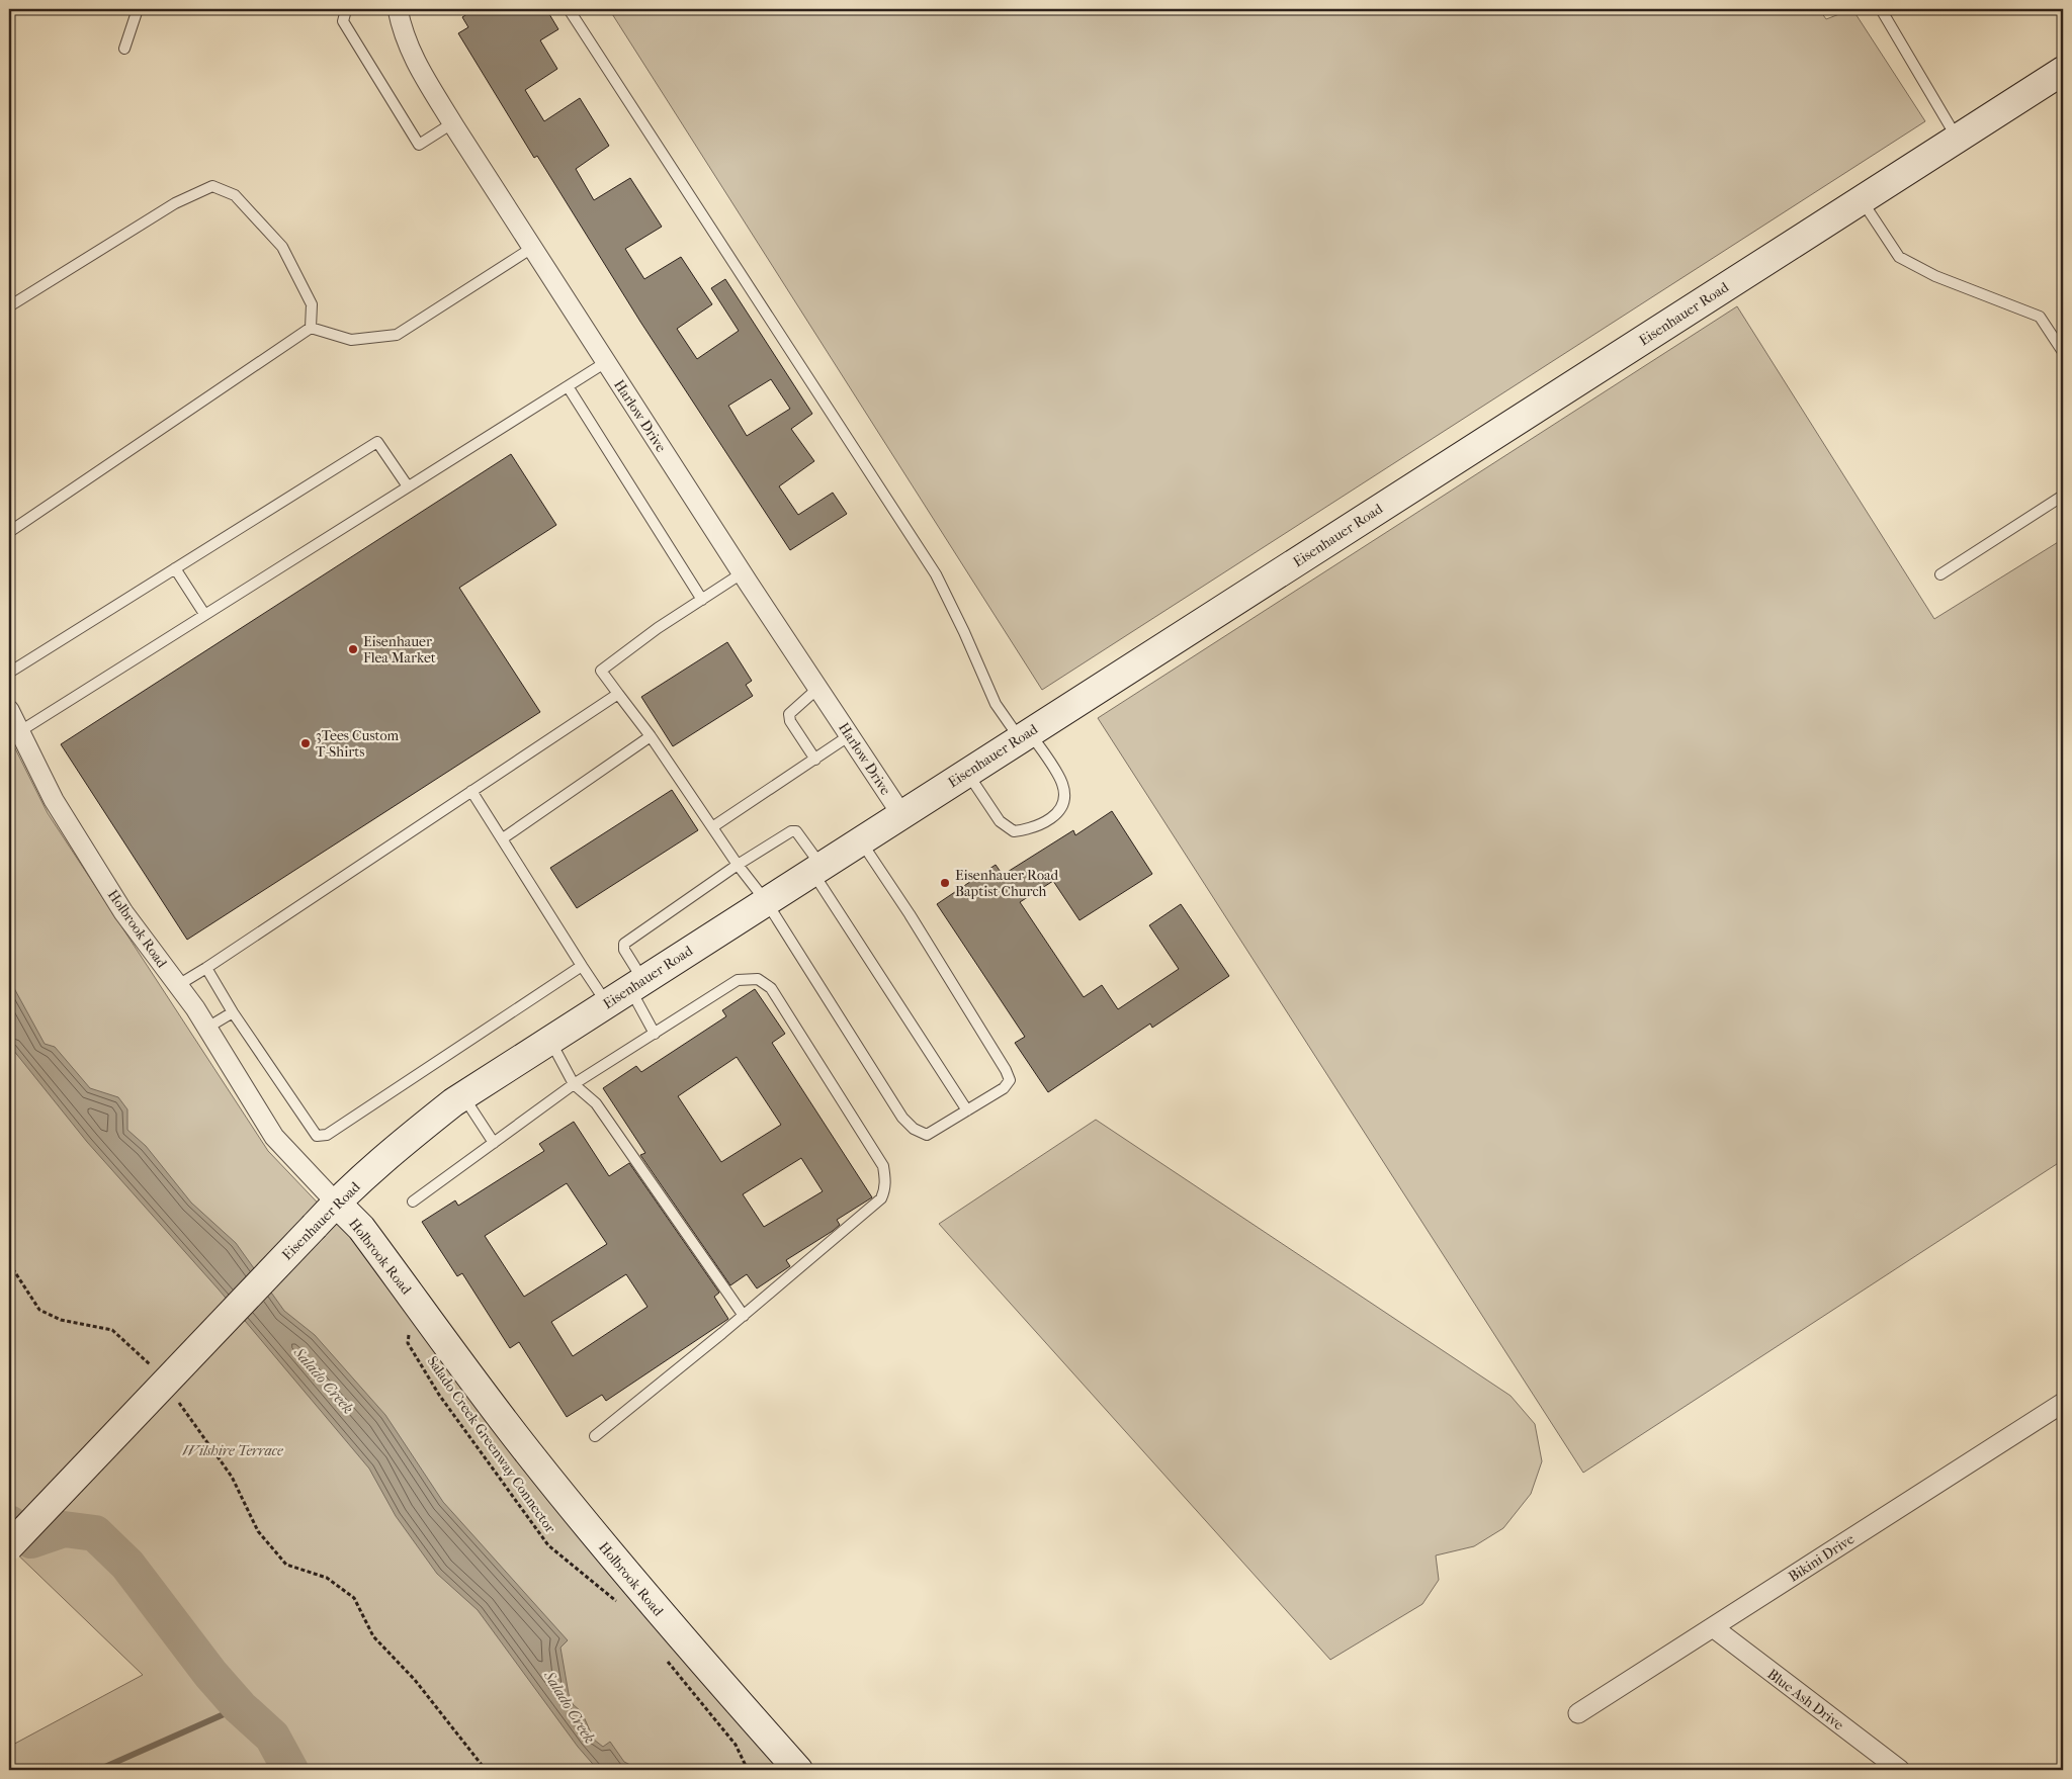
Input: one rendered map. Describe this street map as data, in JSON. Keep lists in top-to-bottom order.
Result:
{
  "streets": {
    "main road": ["Eisenhauer Road", "Holbrook Road"],
    "street": ["Harlow Drive", "Bikini Drive", "Blue Ash Drive"],
    "path": ["Salado Creek Greenway Connector"]
  },
  "crossings": [
    ["Eisenhauer Road", "Harlow Drive"],
    ["Eisenhauer Road", "Holbrook Road"],
    ["Holbrook Road", "Salado Creek Greenway Connector"],
    ["Bikini Drive", "Blue Ash Drive"]
  ],
  "water": ["Salado Creek"],
  "parks": ["Wilshire Terrace"],
  "places": ["Eisenhauer Flea Market", "3Tees Custom T-Shirts", "Eisenhauer Road Baptist Church"]
}
